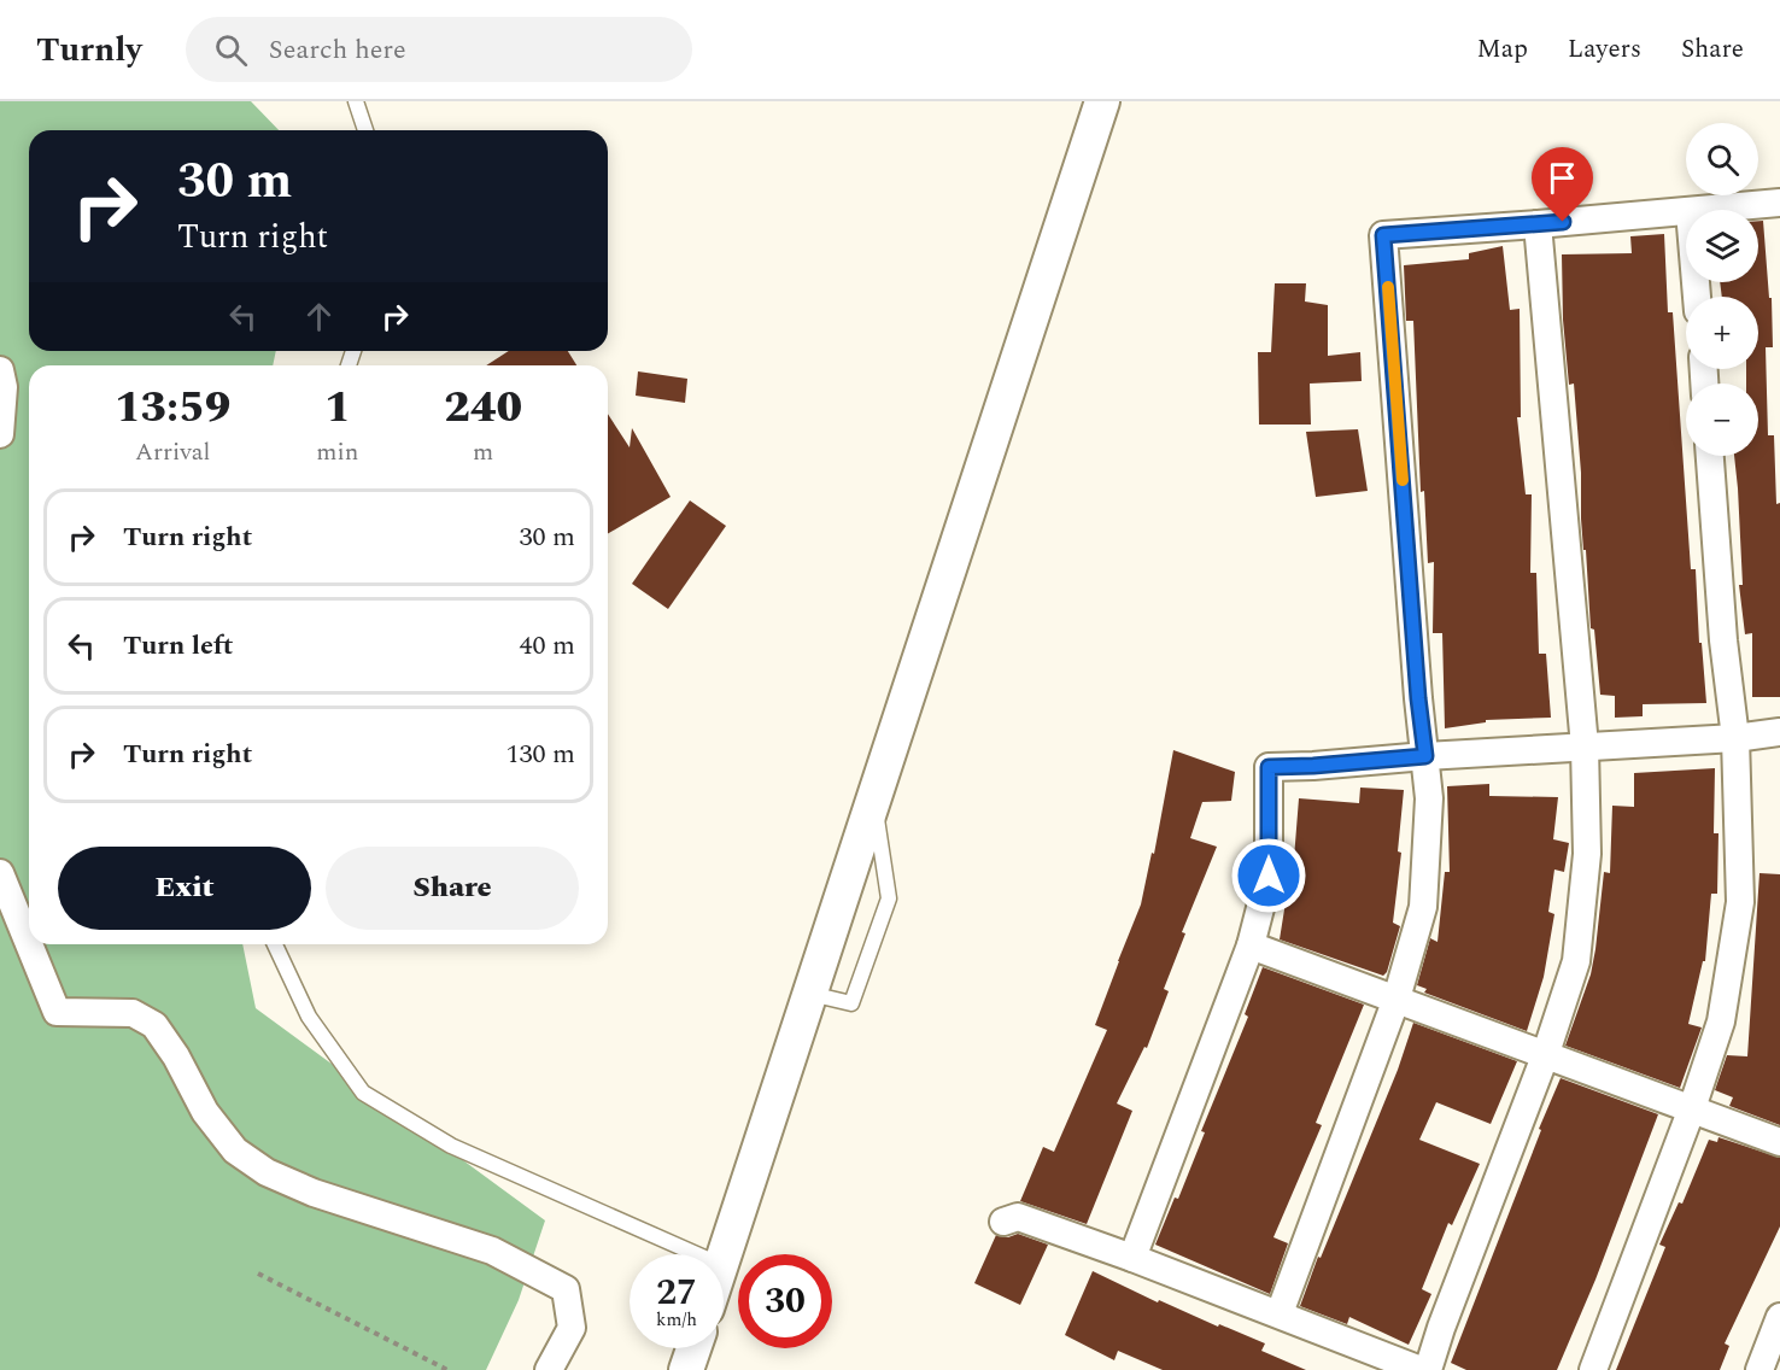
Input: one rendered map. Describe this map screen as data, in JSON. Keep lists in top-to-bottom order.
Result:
{
  "page": {
    "header": "Turnly",
    "search": "Search here",
    "nav": ["Map", "Layers", "Share"],
    "map_buttons": ["+", "−"],
    "turn": ["30 m", "Turn right"],
    "eta": [
      "13:59",
      "Arrival",
      "1",
      "min",
      "240",
      "m"
    ],
    "list": [
      {
        "name": "Turn right",
        "value": "30 m"
      },
      {
        "name": "Turn left",
        "value": "40 m"
      },
      {
        "name": "Turn right",
        "value": "130 m"
      }
    ],
    "buttons": ["Exit", "Share"],
    "speed": "27 km/h",
    "limit": "30"
  }
}
